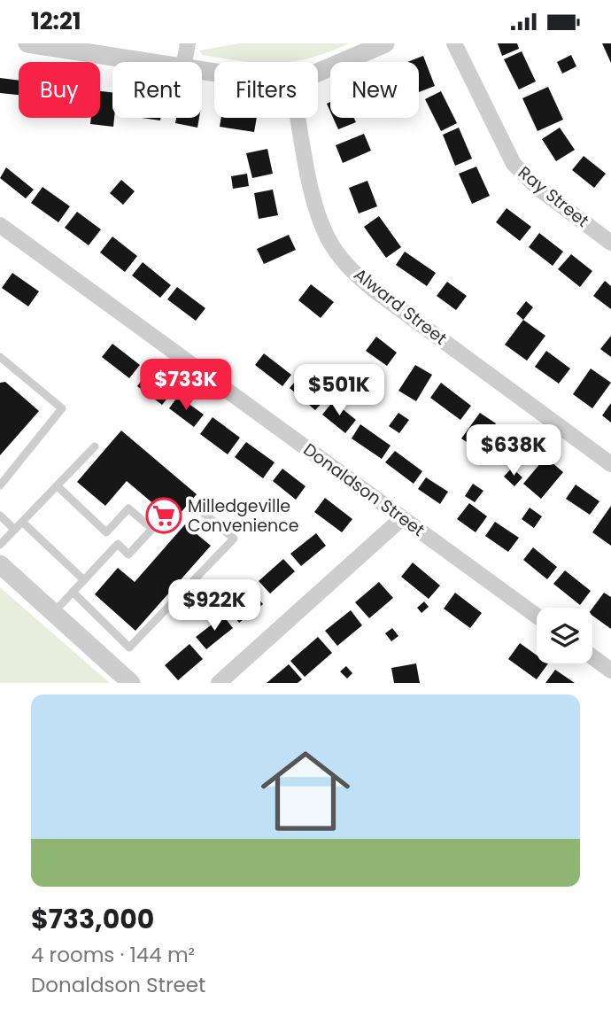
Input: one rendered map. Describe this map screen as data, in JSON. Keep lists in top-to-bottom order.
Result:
{
  "streets": {
    "street": ["Ray Street", "Alward Street", "Donaldson Street"]
  },
  "places": {
    "supermarket": ["Milledgeville Convenience"]
  },
  "page": {
    "status": "12:21",
    "chip": [
      "Buy",
      "Rent",
      "Filters",
      "New"
    ],
    "price": [
      "$733K",
      "$501K",
      "$638K",
      "$922K"
    ],
    "list": [
      {
        "name": "$733,000",
        "note": "4 rooms · 144 m² · Donaldson Street"
      }
    ]
  }
}
